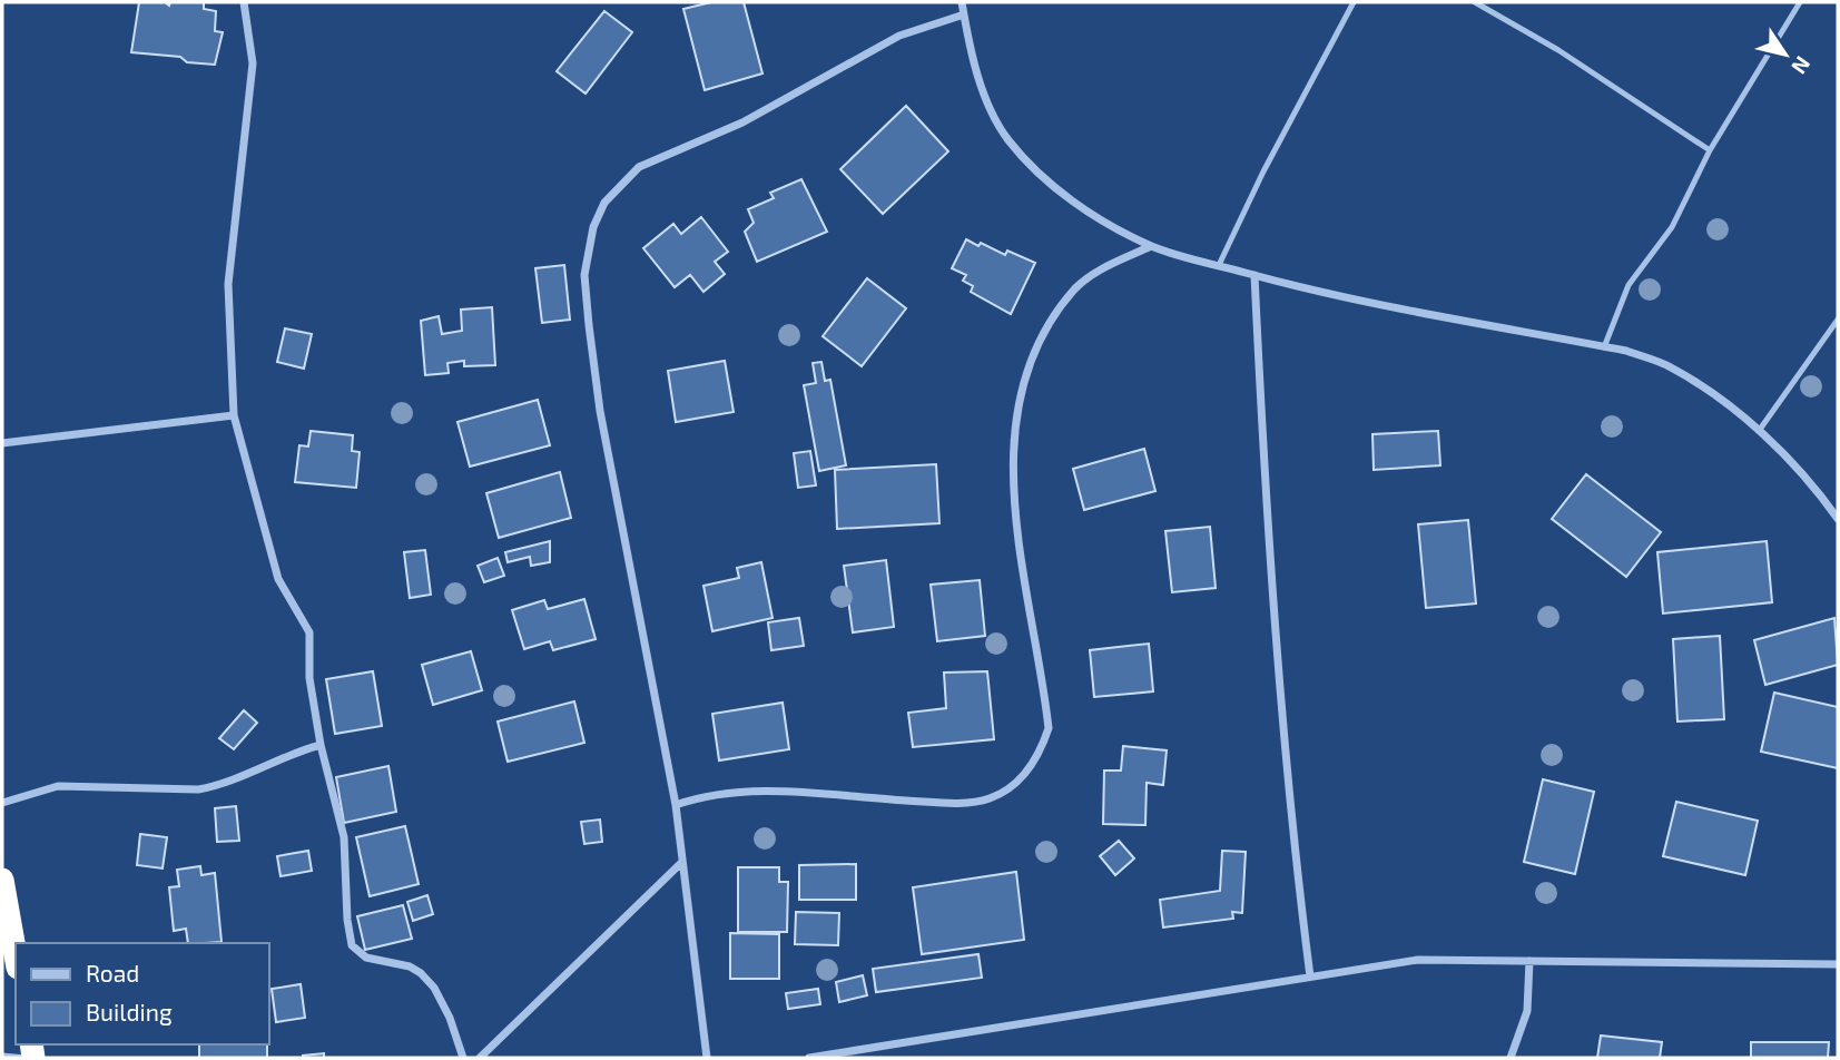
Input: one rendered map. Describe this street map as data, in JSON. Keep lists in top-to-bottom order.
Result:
{
  "legend": ["Road", "Building"],
  "north": "bottom right"
}
